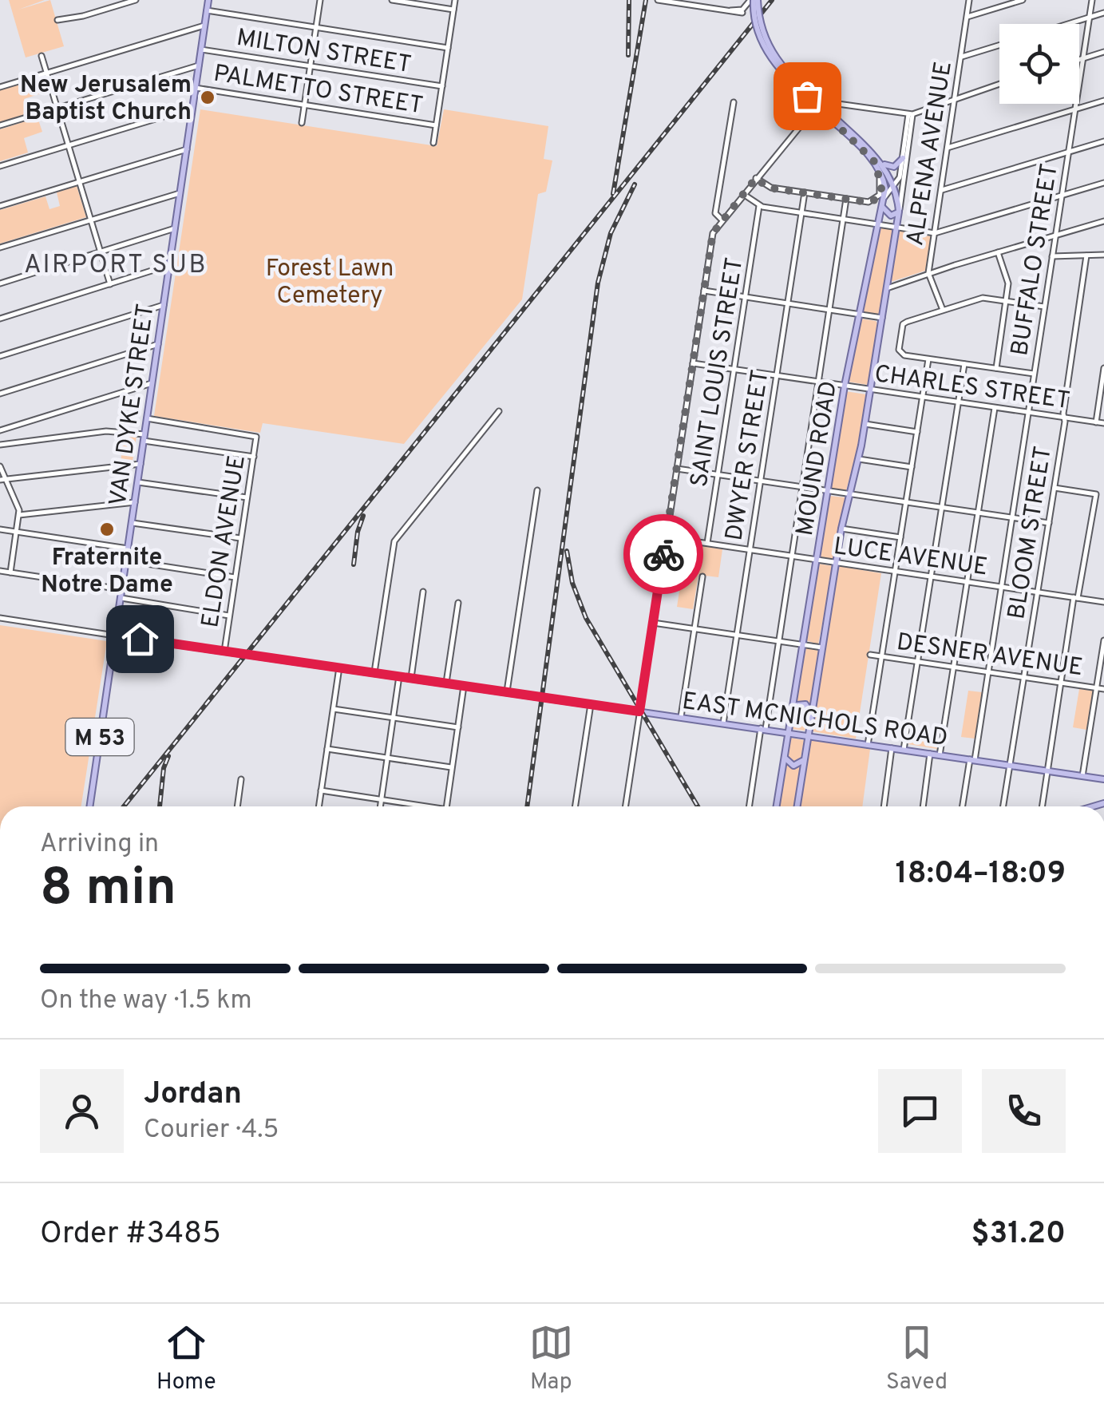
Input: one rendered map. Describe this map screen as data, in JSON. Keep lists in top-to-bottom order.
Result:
{
  "streets": {
    "main road": [
      "VAN DYKE STREET",
      "MOUND ROAD",
      "EAST MCNICHOLS ROAD",
      "M 53"
    ],
    "street": [
      "MILTON STREET",
      "PALMETTO STREET",
      "ALPENA AVENUE",
      "BUFFALO STREET",
      "SAINT LOUIS STREET",
      "CHARLES STREET",
      "DWYER STREET",
      "BLOOM STREET",
      "ELDON AVENUE",
      "LUCE AVENUE",
      "DESNER AVENUE"
    ]
  },
  "crossings": [
    ["MILTON STREET", "VAN DYKE STREET"],
    ["PALMETTO STREET", "VAN DYKE STREET"],
    ["BUFFALO STREET", "CHARLES STREET"],
    ["BUFFALO STREET", "LUCE AVENUE"],
    ["BUFFALO STREET", "DESNER AVENUE"],
    ["BUFFALO STREET", "EAST MCNICHOLS ROAD"],
    ["SAINT LOUIS STREET", "CHARLES STREET"],
    ["SAINT LOUIS STREET", "LUCE AVENUE"],
    ["CHARLES STREET", "DWYER STREET"],
    ["CHARLES STREET", "MOUND ROAD"],
    ["CHARLES STREET", "BLOOM STREET"],
    ["VAN DYKE STREET", "ELDON AVENUE"],
    ["VAN DYKE STREET", "EAST MCNICHOLS ROAD"],
    ["DWYER STREET", "LUCE AVENUE"],
    ["DWYER STREET", "EAST MCNICHOLS ROAD"],
    ["MOUND ROAD", "LUCE AVENUE"],
    ["MOUND ROAD", "EAST MCNICHOLS ROAD"],
    ["BLOOM STREET", "LUCE AVENUE"],
    ["BLOOM STREET", "DESNER AVENUE"],
    ["BLOOM STREET", "EAST MCNICHOLS ROAD"],
    ["ELDON AVENUE", "EAST MCNICHOLS ROAD"]
  ],
  "districts": ["AIRPORT SUB"],
  "parks": ["Forest Lawn Cemetery"],
  "places": ["New Jerusalem Baptist Church", "Fraternite Notre Dame"],
  "page": {
    "heading": ["8 min", "Arriving in", "18:04–18:09"],
    "panel": [
      "Jordan",
      "Courier · 4.5",
      "Order #3485",
      "$31.20"
    ],
    "bar": "On the way · 1.5 km",
    "tabs": ["Home", "Map", "Saved"]
  }
}
